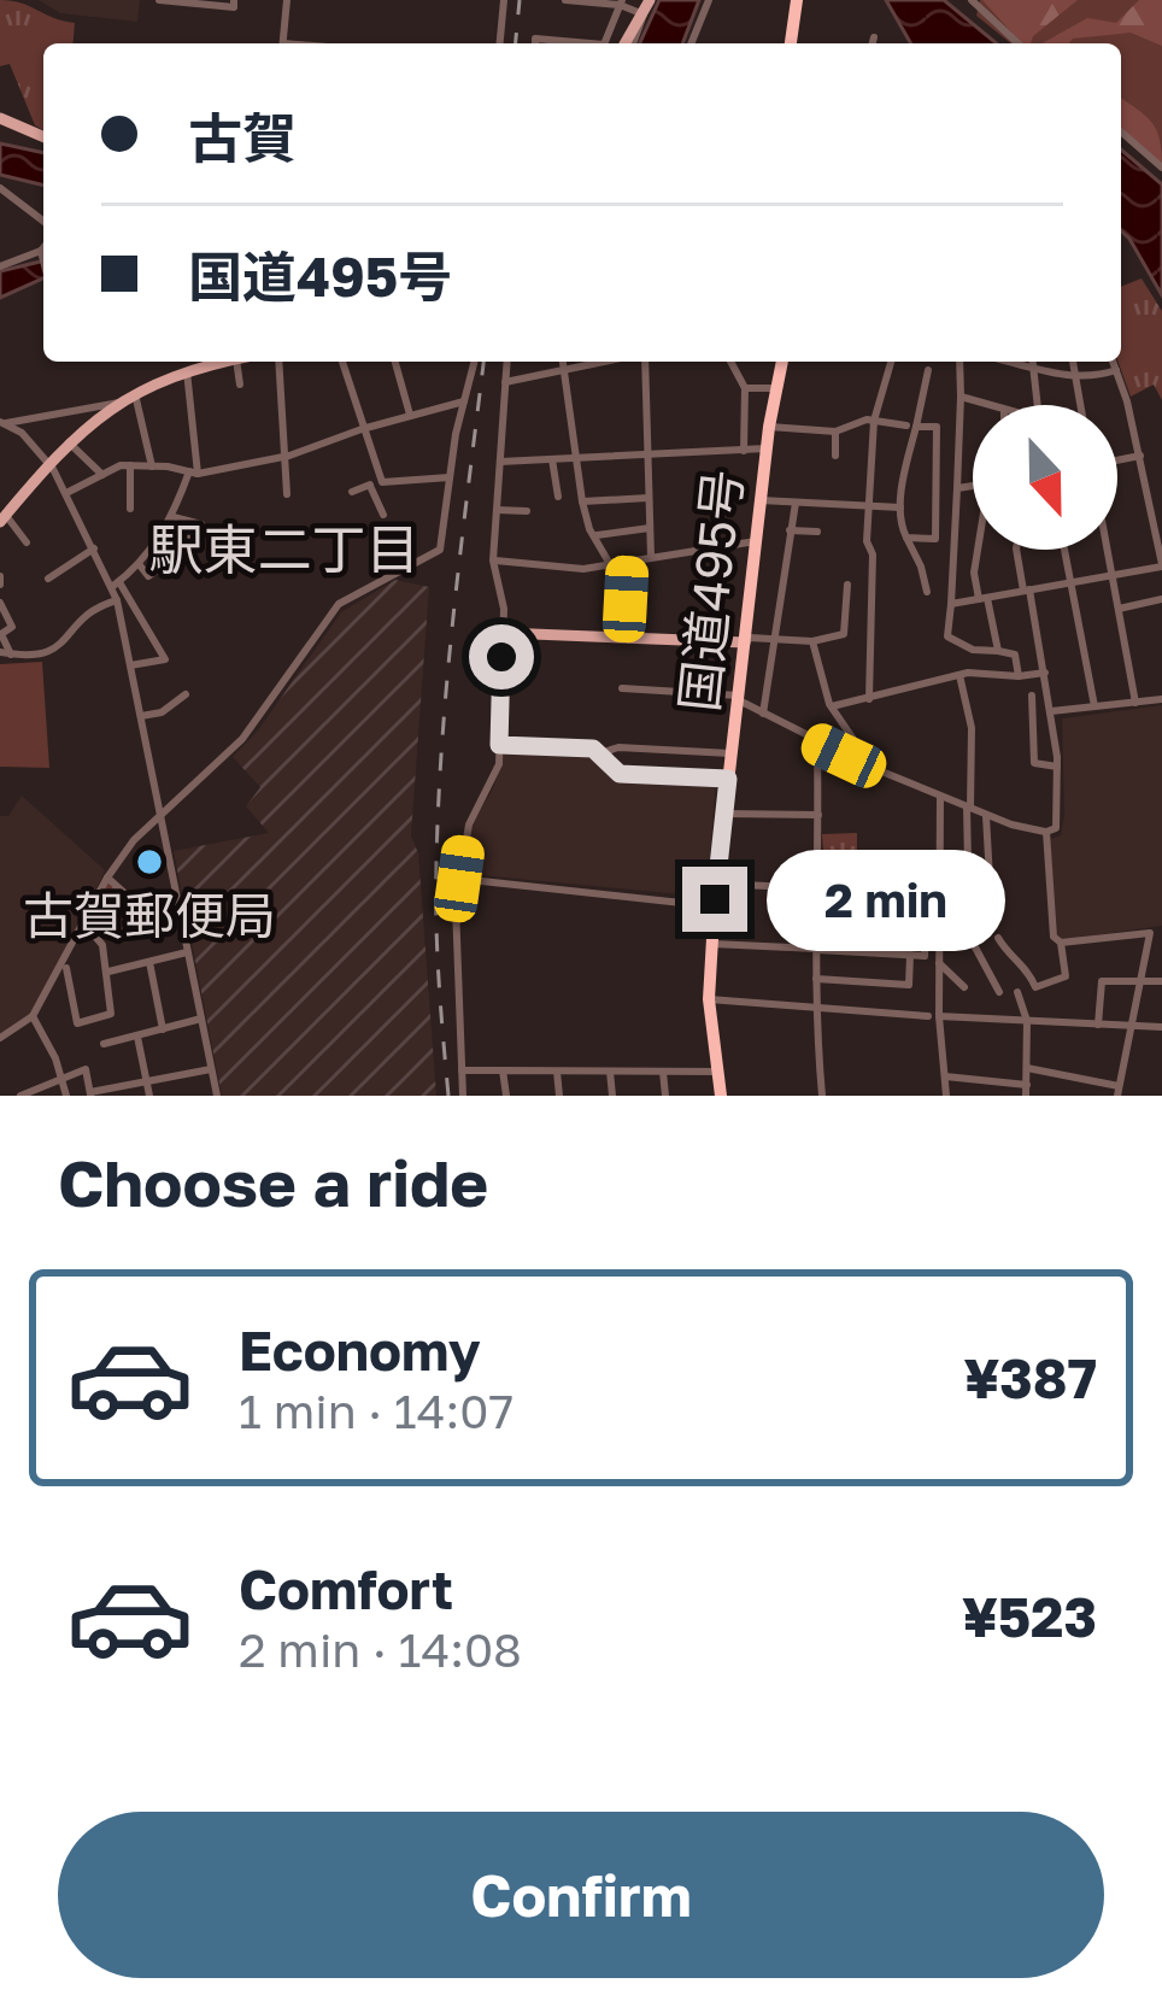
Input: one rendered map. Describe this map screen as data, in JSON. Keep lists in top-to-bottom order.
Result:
{
  "streets": {
    "highway": ["国道495号"]
  },
  "districts": ["駅東二丁目"],
  "places": ["古賀郵便局"],
  "north": "bottom",
  "page": {
    "banner": ["古賀", "国道495号"],
    "bubble": "2 min",
    "heading": "Choose a ride",
    "list": [
      {
        "name": "Economy",
        "note": "1 min · 14:07",
        "value": "¥387"
      },
      {
        "name": "Comfort",
        "note": "2 min · 14:08",
        "value": "¥523"
      }
    ],
    "buttons": "Confirm"
  }
}
